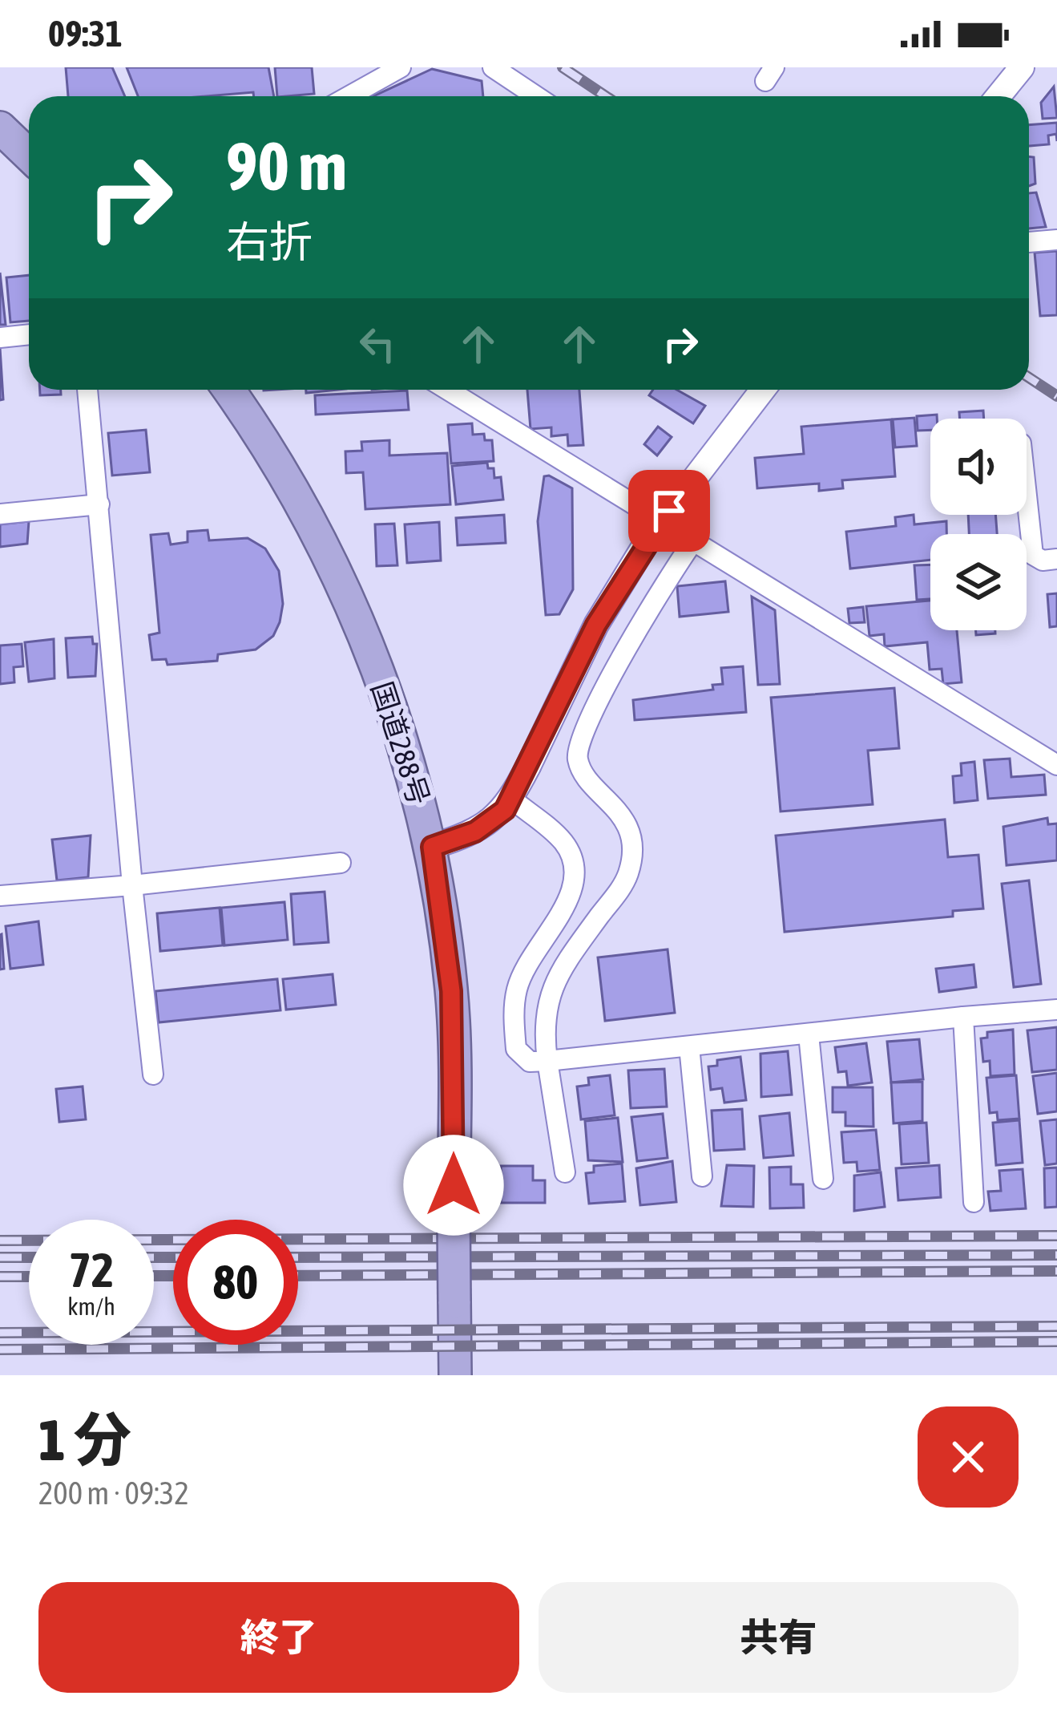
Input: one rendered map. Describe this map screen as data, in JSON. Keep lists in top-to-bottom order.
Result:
{
  "streets": {
    "highway": ["国道288号"]
  },
  "page": {
    "status": "09:31",
    "turn": ["90 m", "右折"],
    "speed": "72 km/h",
    "limit": "80",
    "heading": ["1 分", "200 m · 09:32"],
    "buttons": ["終了", "共有"]
  }
}
